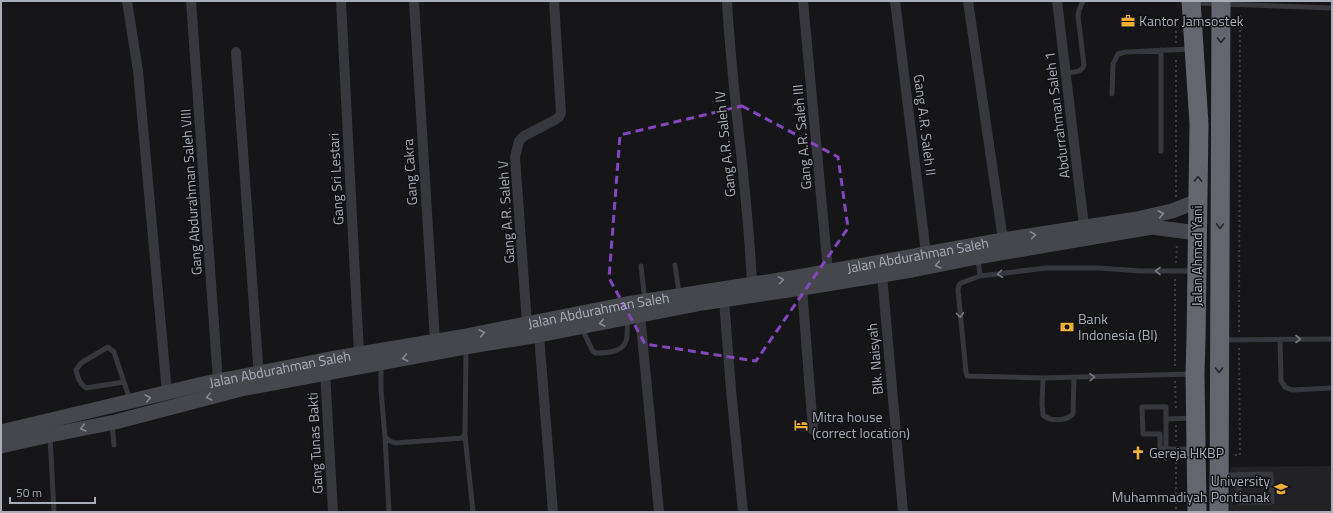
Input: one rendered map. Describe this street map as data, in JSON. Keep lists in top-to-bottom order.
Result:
{
  "streets": {
    "highway": ["Jalan Ahmad Yani"],
    "street": [
      "Abdurrahman Saleh 1",
      "Gang A.R. Saleh II",
      "Gang A.R. Saleh III",
      "Gang A.R. Saleh IV",
      "Gang Cakra",
      "Gang Sri Lestari",
      "Gang Abdurahman Saleh VIII",
      "Gang A.R. Saleh V",
      "Jalan Abdurahman Saleh",
      "Blk. Naisyah",
      "Gang Tunas Bakti"
    ]
  },
  "crossings": [
    ["Abdurrahman Saleh 1", "Jalan Abdurahman Saleh"],
    ["Gang A.R. Saleh II", "Jalan Abdurahman Saleh"],
    ["Gang A.R. Saleh III", "Jalan Abdurahman Saleh"],
    ["Gang A.R. Saleh IV", "Jalan Abdurahman Saleh"],
    ["Gang Cakra", "Jalan Abdurahman Saleh"],
    ["Gang Sri Lestari", "Jalan Abdurahman Saleh"],
    ["Gang Abdurahman Saleh VIII", "Jalan Abdurahman Saleh"],
    ["Gang A.R. Saleh V", "Jalan Abdurahman Saleh"],
    ["Jalan Abdurahman Saleh", "Jalan Ahmad Yani"],
    ["Jalan Abdurahman Saleh", "Blk. Naisyah"],
    ["Jalan Abdurahman Saleh", "Gang Tunas Bakti"]
  ],
  "places": {
    "office": ["Kantor Jamsostek"],
    "bank": ["Bank Indonesia (BI)"],
    "hotel": ["Mitra house (correct location)"],
    "church": ["Gereja HKBP"],
    "school or university": ["University Muhammadiyah Pontianak"]
  },
  "scale_bar": "50 m"
}
